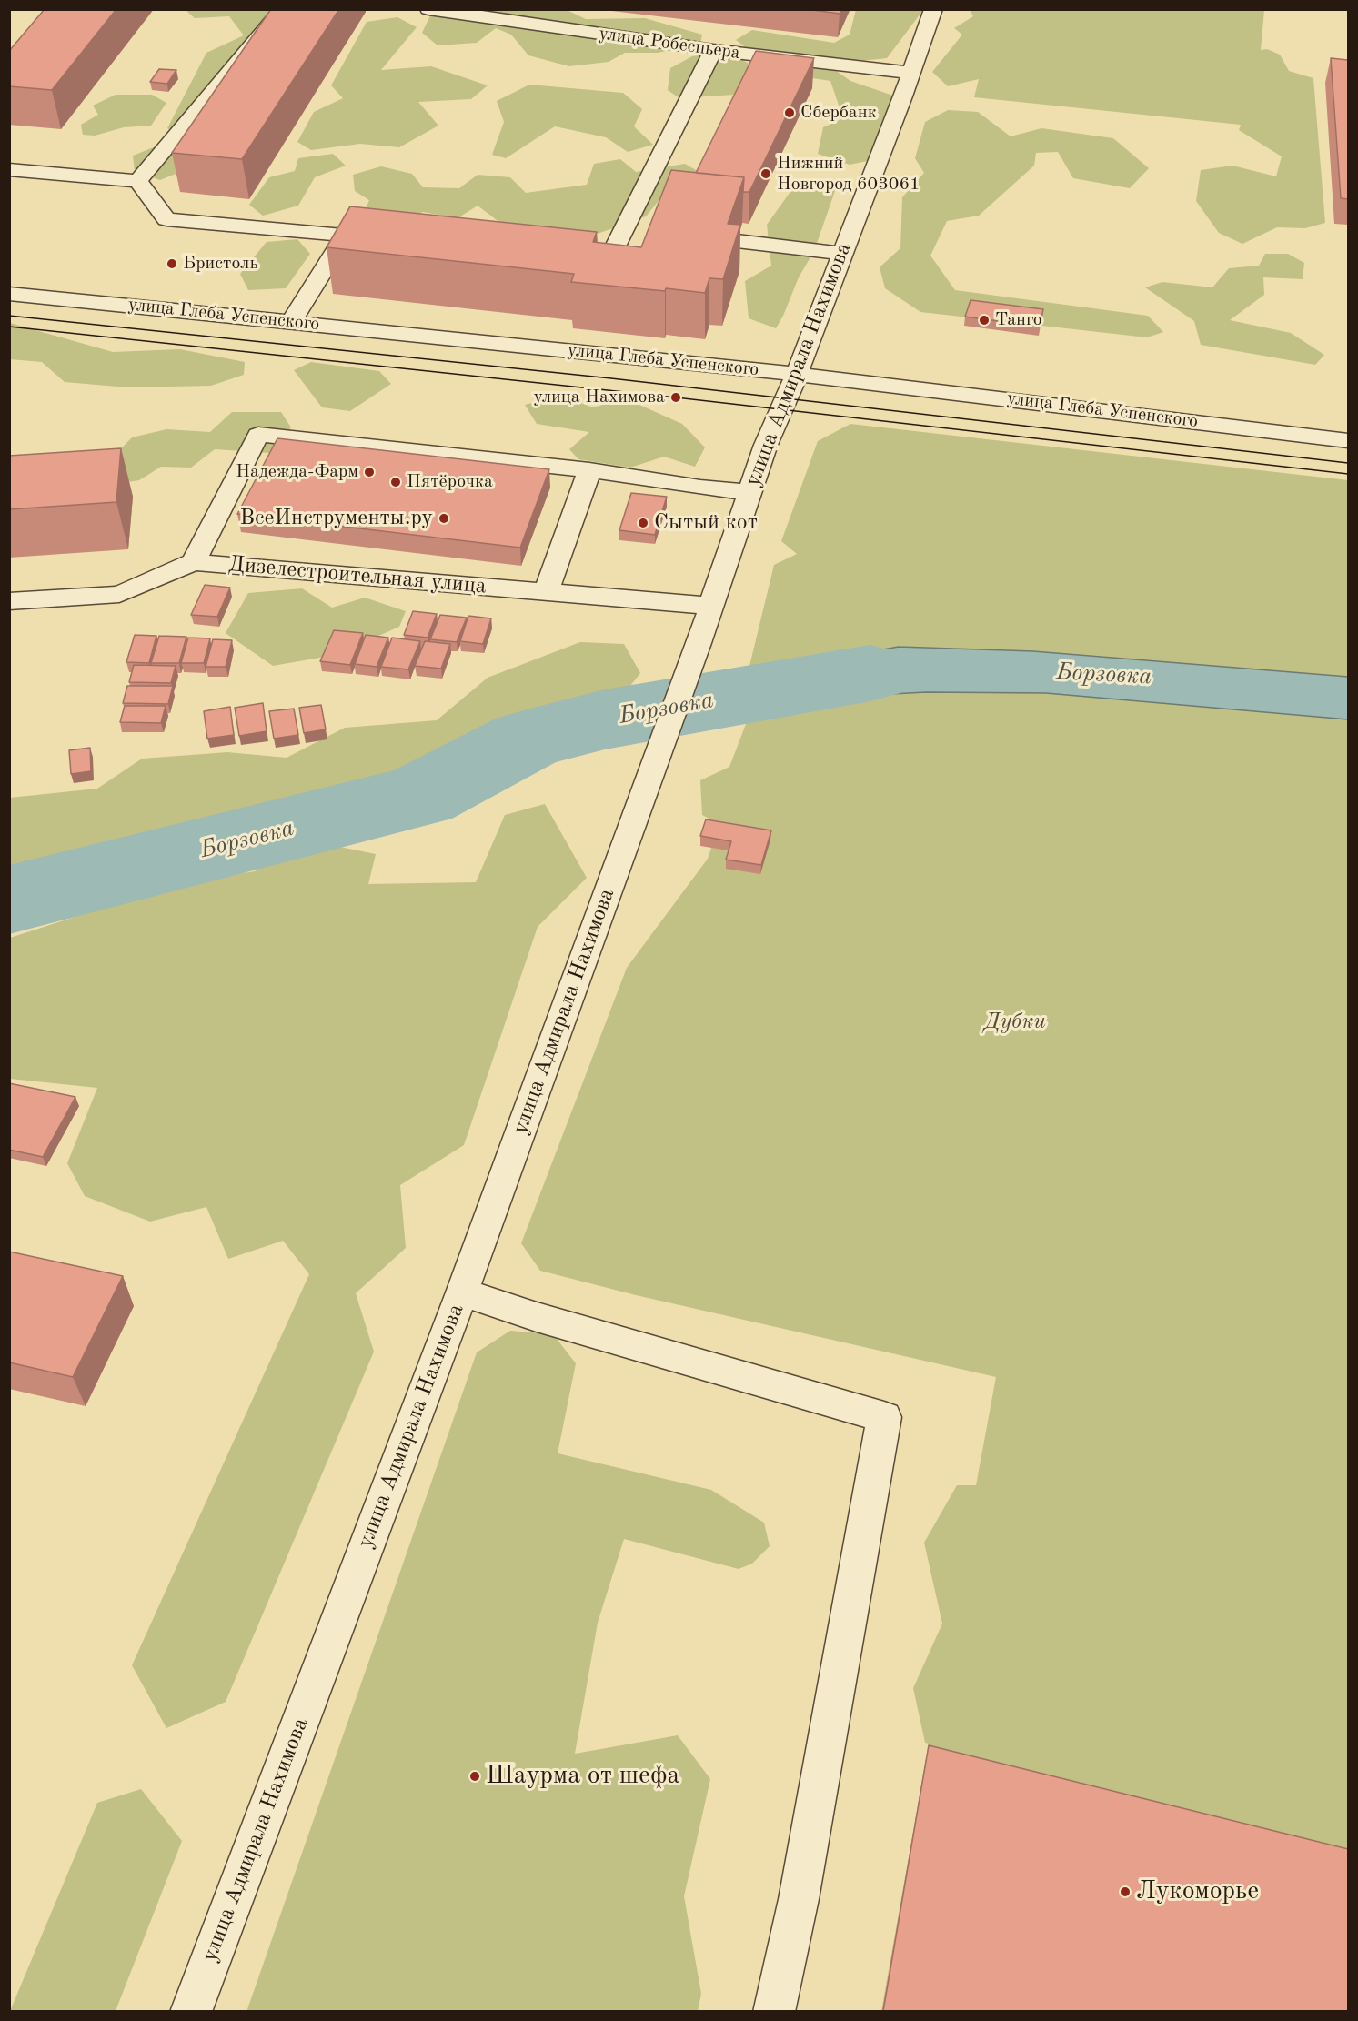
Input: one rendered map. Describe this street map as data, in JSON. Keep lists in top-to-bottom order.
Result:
{
  "streets": {
    "street": [
      "улица Робеспьера",
      "улица Глеба Успенского",
      "улица Адмирала Нахимова",
      "Дизелестроительная улица"
    ]
  },
  "crossings": [
    ["улица Робеспьера", "улица Адмирала Нахимова"],
    ["улица Глеба Успенского", "улица Адмирала Нахимова"],
    ["улица Адмирала Нахимова", "Дизелестроительная улица"]
  ],
  "water": ["Борзовка"],
  "parks": ["Дубки"],
  "places": [
    "Сбербанк",
    "Нижний Новгород 603061",
    "Бристоль",
    "Танго",
    "улица Нахимова",
    "Надежда-Фарм",
    "Пятёрочка",
    "ВсеИнструменты.ру",
    "Сытый кот",
    "Шаурма от шефа",
    "Лукоморье"
  ]
}
